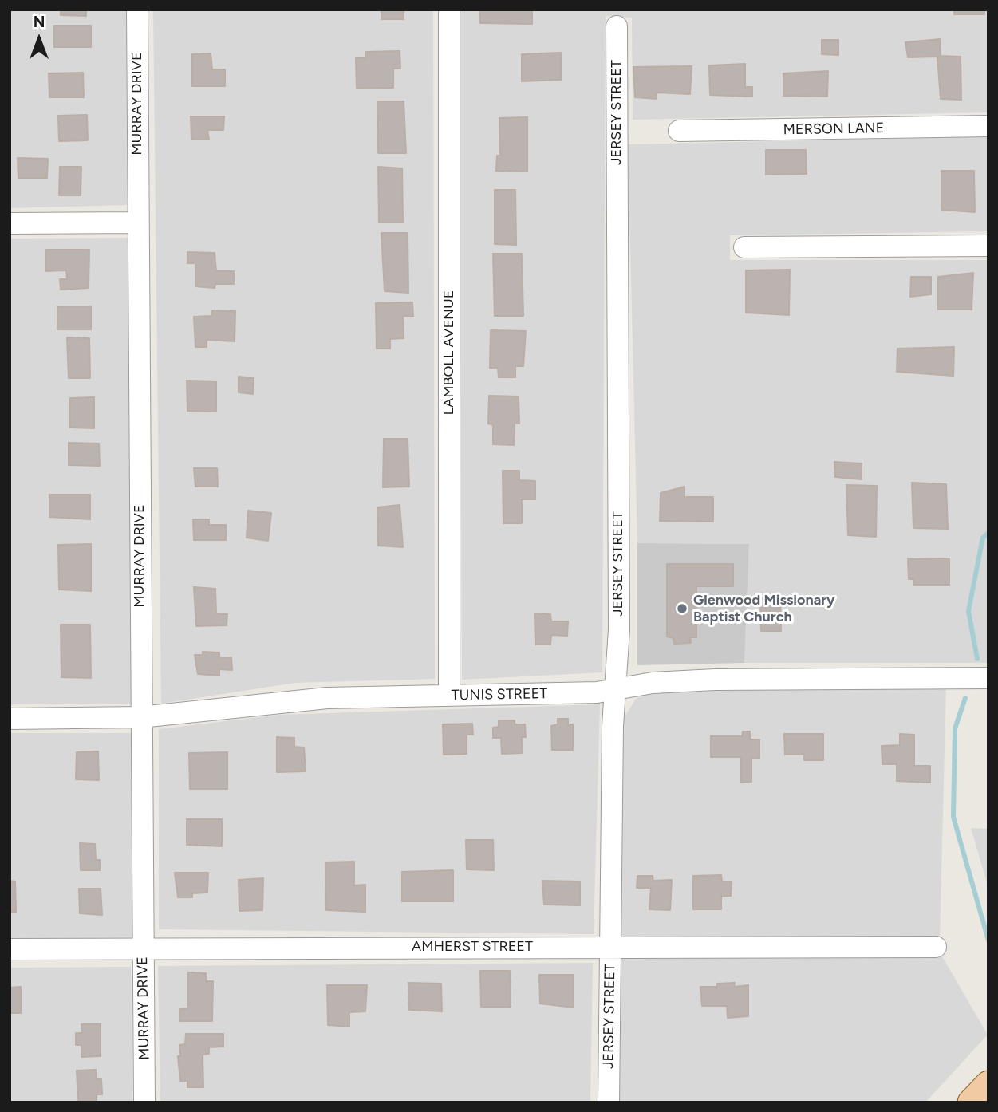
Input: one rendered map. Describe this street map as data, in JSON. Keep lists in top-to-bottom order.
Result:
{
  "streets": {
    "street": [
      "MURRAY DRIVE",
      "JERSEY STREET",
      "MERSON LANE",
      "LAMBOLL AVENUE",
      "TUNIS STREET",
      "AMHERST STREET"
    ]
  },
  "crossings": [
    ["MURRAY DRIVE", "TUNIS STREET"],
    ["MURRAY DRIVE", "AMHERST STREET"],
    ["JERSEY STREET", "TUNIS STREET"],
    ["JERSEY STREET", "AMHERST STREET"],
    ["LAMBOLL AVENUE", "TUNIS STREET"]
  ],
  "places": ["Glenwood Missionary Baptist Church"],
  "north": "top"
}
